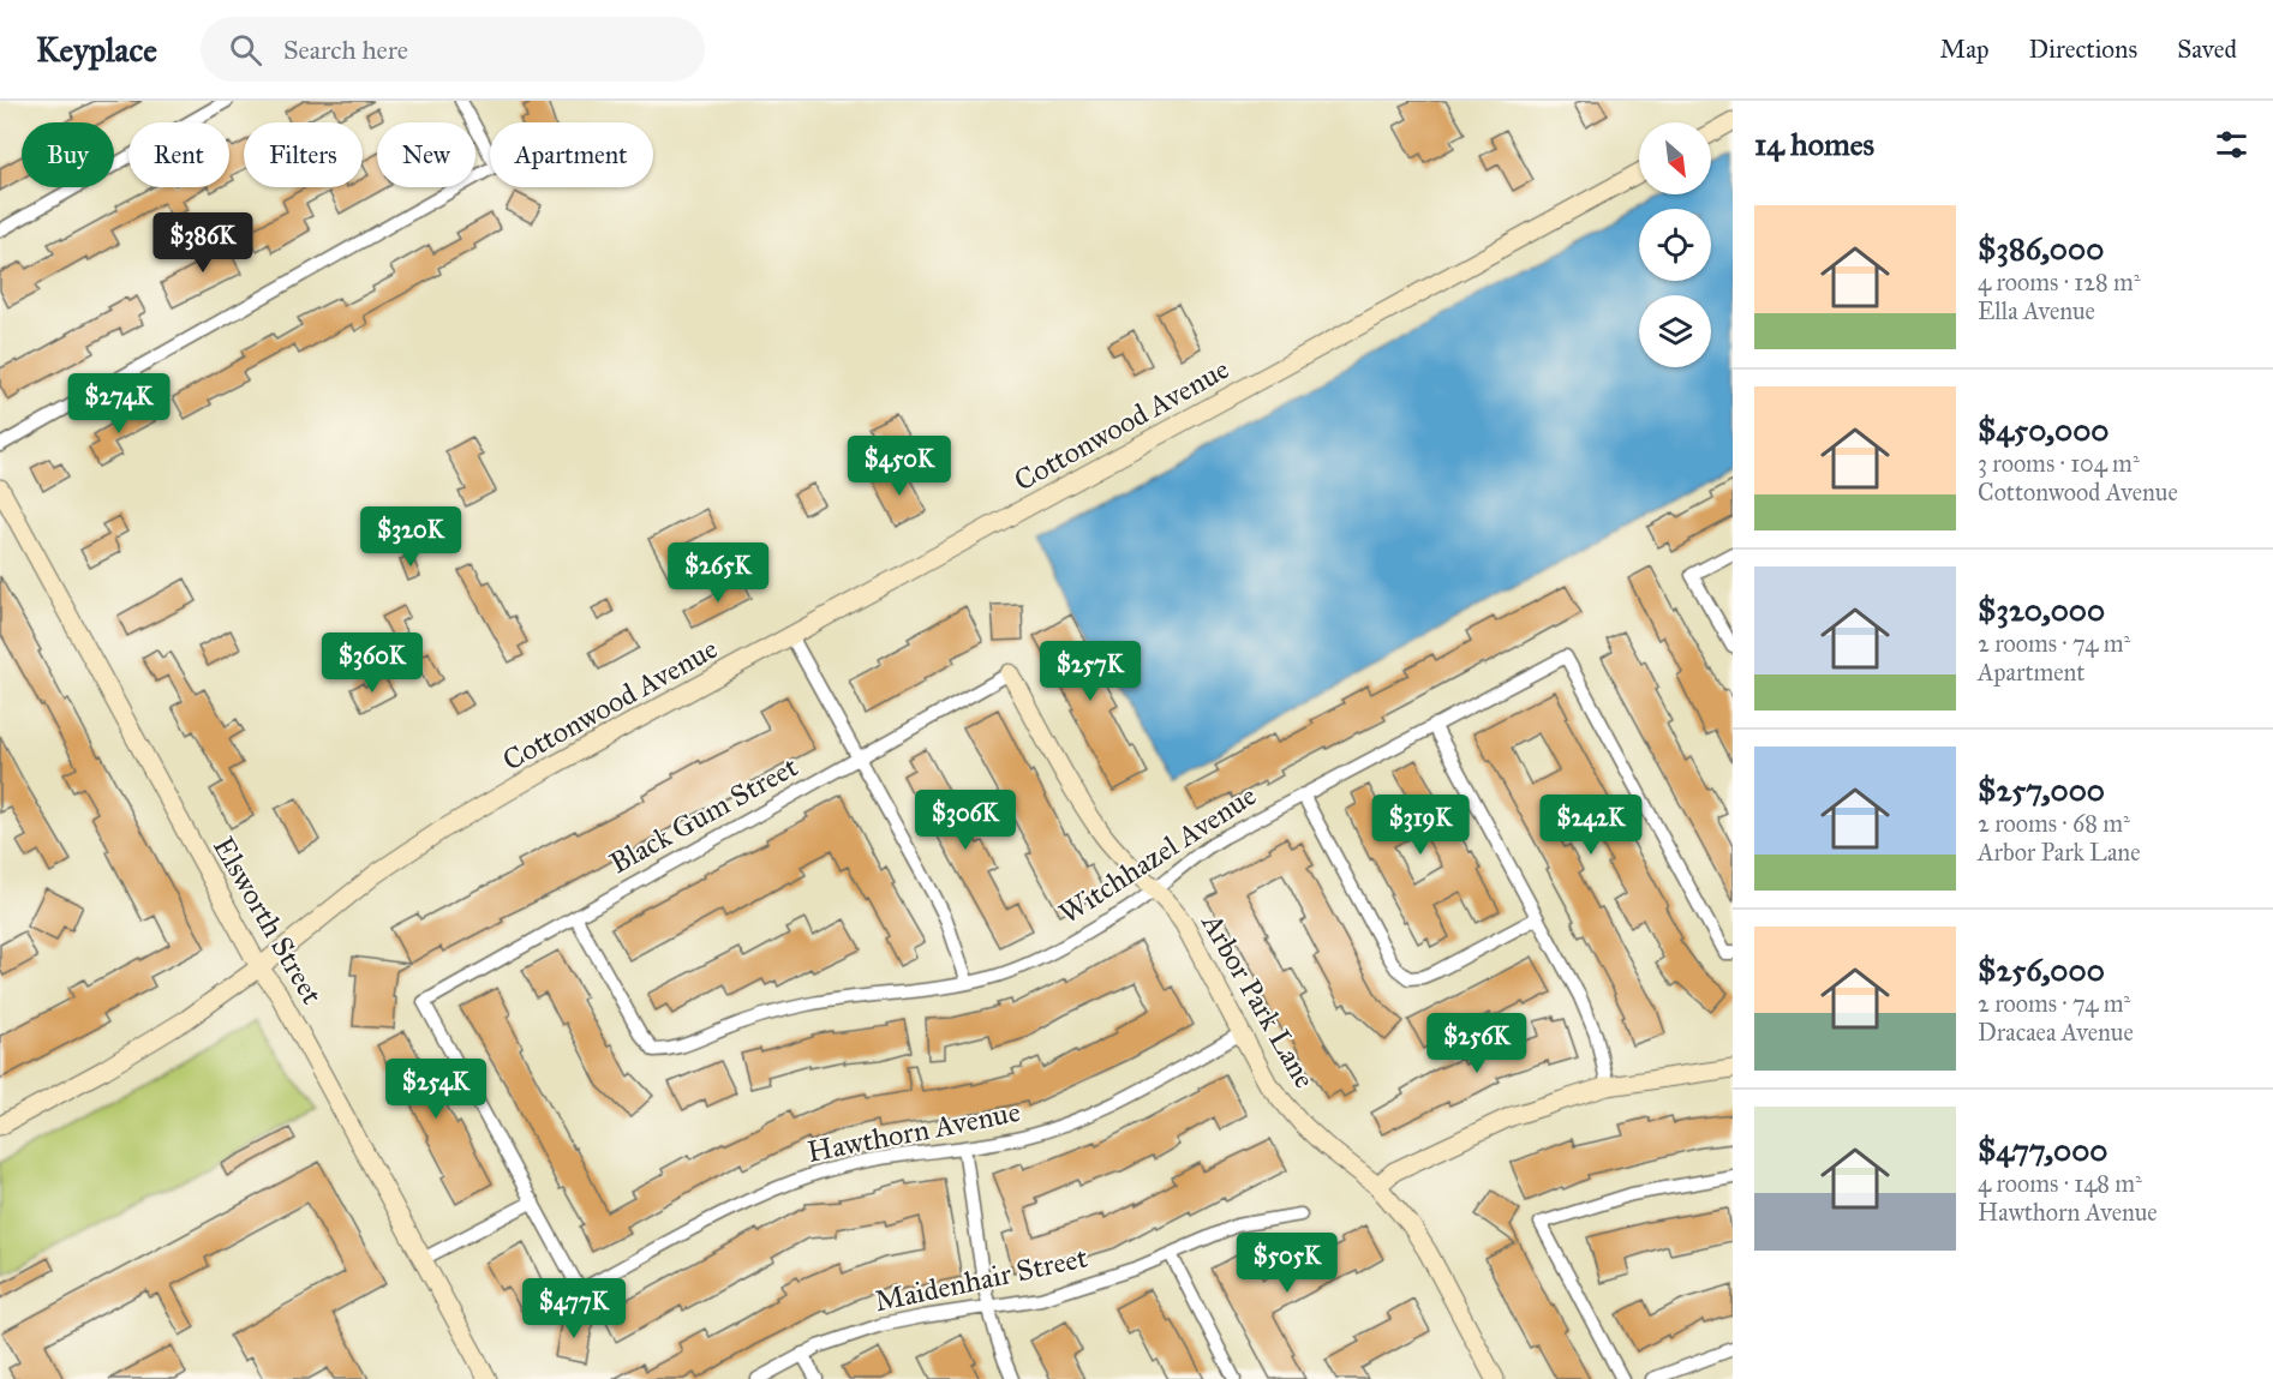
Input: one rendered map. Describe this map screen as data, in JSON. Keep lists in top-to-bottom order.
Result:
{
  "streets": {
    "street": [
      "Cottonwood Avenue",
      "Black Gum Street",
      "Witchhazel Avenue",
      "Elsworth Street",
      "Arbor Park Lane",
      "Hawthorn Avenue",
      "Maidenhair Street"
    ]
  },
  "crossings": [
    ["Cottonwood Avenue", "Elsworth Street"],
    ["Black Gum Street", "Witchhazel Avenue"],
    ["Black Gum Street", "Arbor Park Lane"],
    ["Black Gum Street", "Hawthorn Avenue"],
    ["Witchhazel Avenue", "Arbor Park Lane"],
    ["Arbor Park Lane", "Hawthorn Avenue"]
  ],
  "north": "bottom right",
  "page": {
    "header": "Keyplace",
    "search": "Search here",
    "nav": ["Map", "Directions", "Saved"],
    "heading": "14 homes",
    "chip": [
      "Buy",
      "Rent",
      "Filters",
      "New",
      "Apartment"
    ],
    "list": [
      {
        "name": "$386,000",
        "note": "4 rooms · 128 m² · Ella Avenue"
      },
      {
        "name": "$450,000",
        "note": "3 rooms · 104 m² · Cottonwood Avenue"
      },
      {
        "name": "$320,000",
        "note": "2 rooms · 74 m² · Apartment"
      },
      {
        "name": "$257,000",
        "note": "2 rooms · 68 m² · Arbor Park Lane"
      },
      {
        "name": "$256,000",
        "note": "2 rooms · 74 m² · Dracaea Avenue"
      },
      {
        "name": "$477,000",
        "note": "4 rooms · 148 m² · Hawthorn Avenue"
      }
    ],
    "price": [
      "$386K",
      "$274K",
      "$450K",
      "$320K",
      "$265K",
      "$360K",
      "$257K",
      "$306K",
      "$319K",
      "$242K",
      "$256K",
      "$254K",
      "$505K",
      "$477K"
    ]
  }
}
